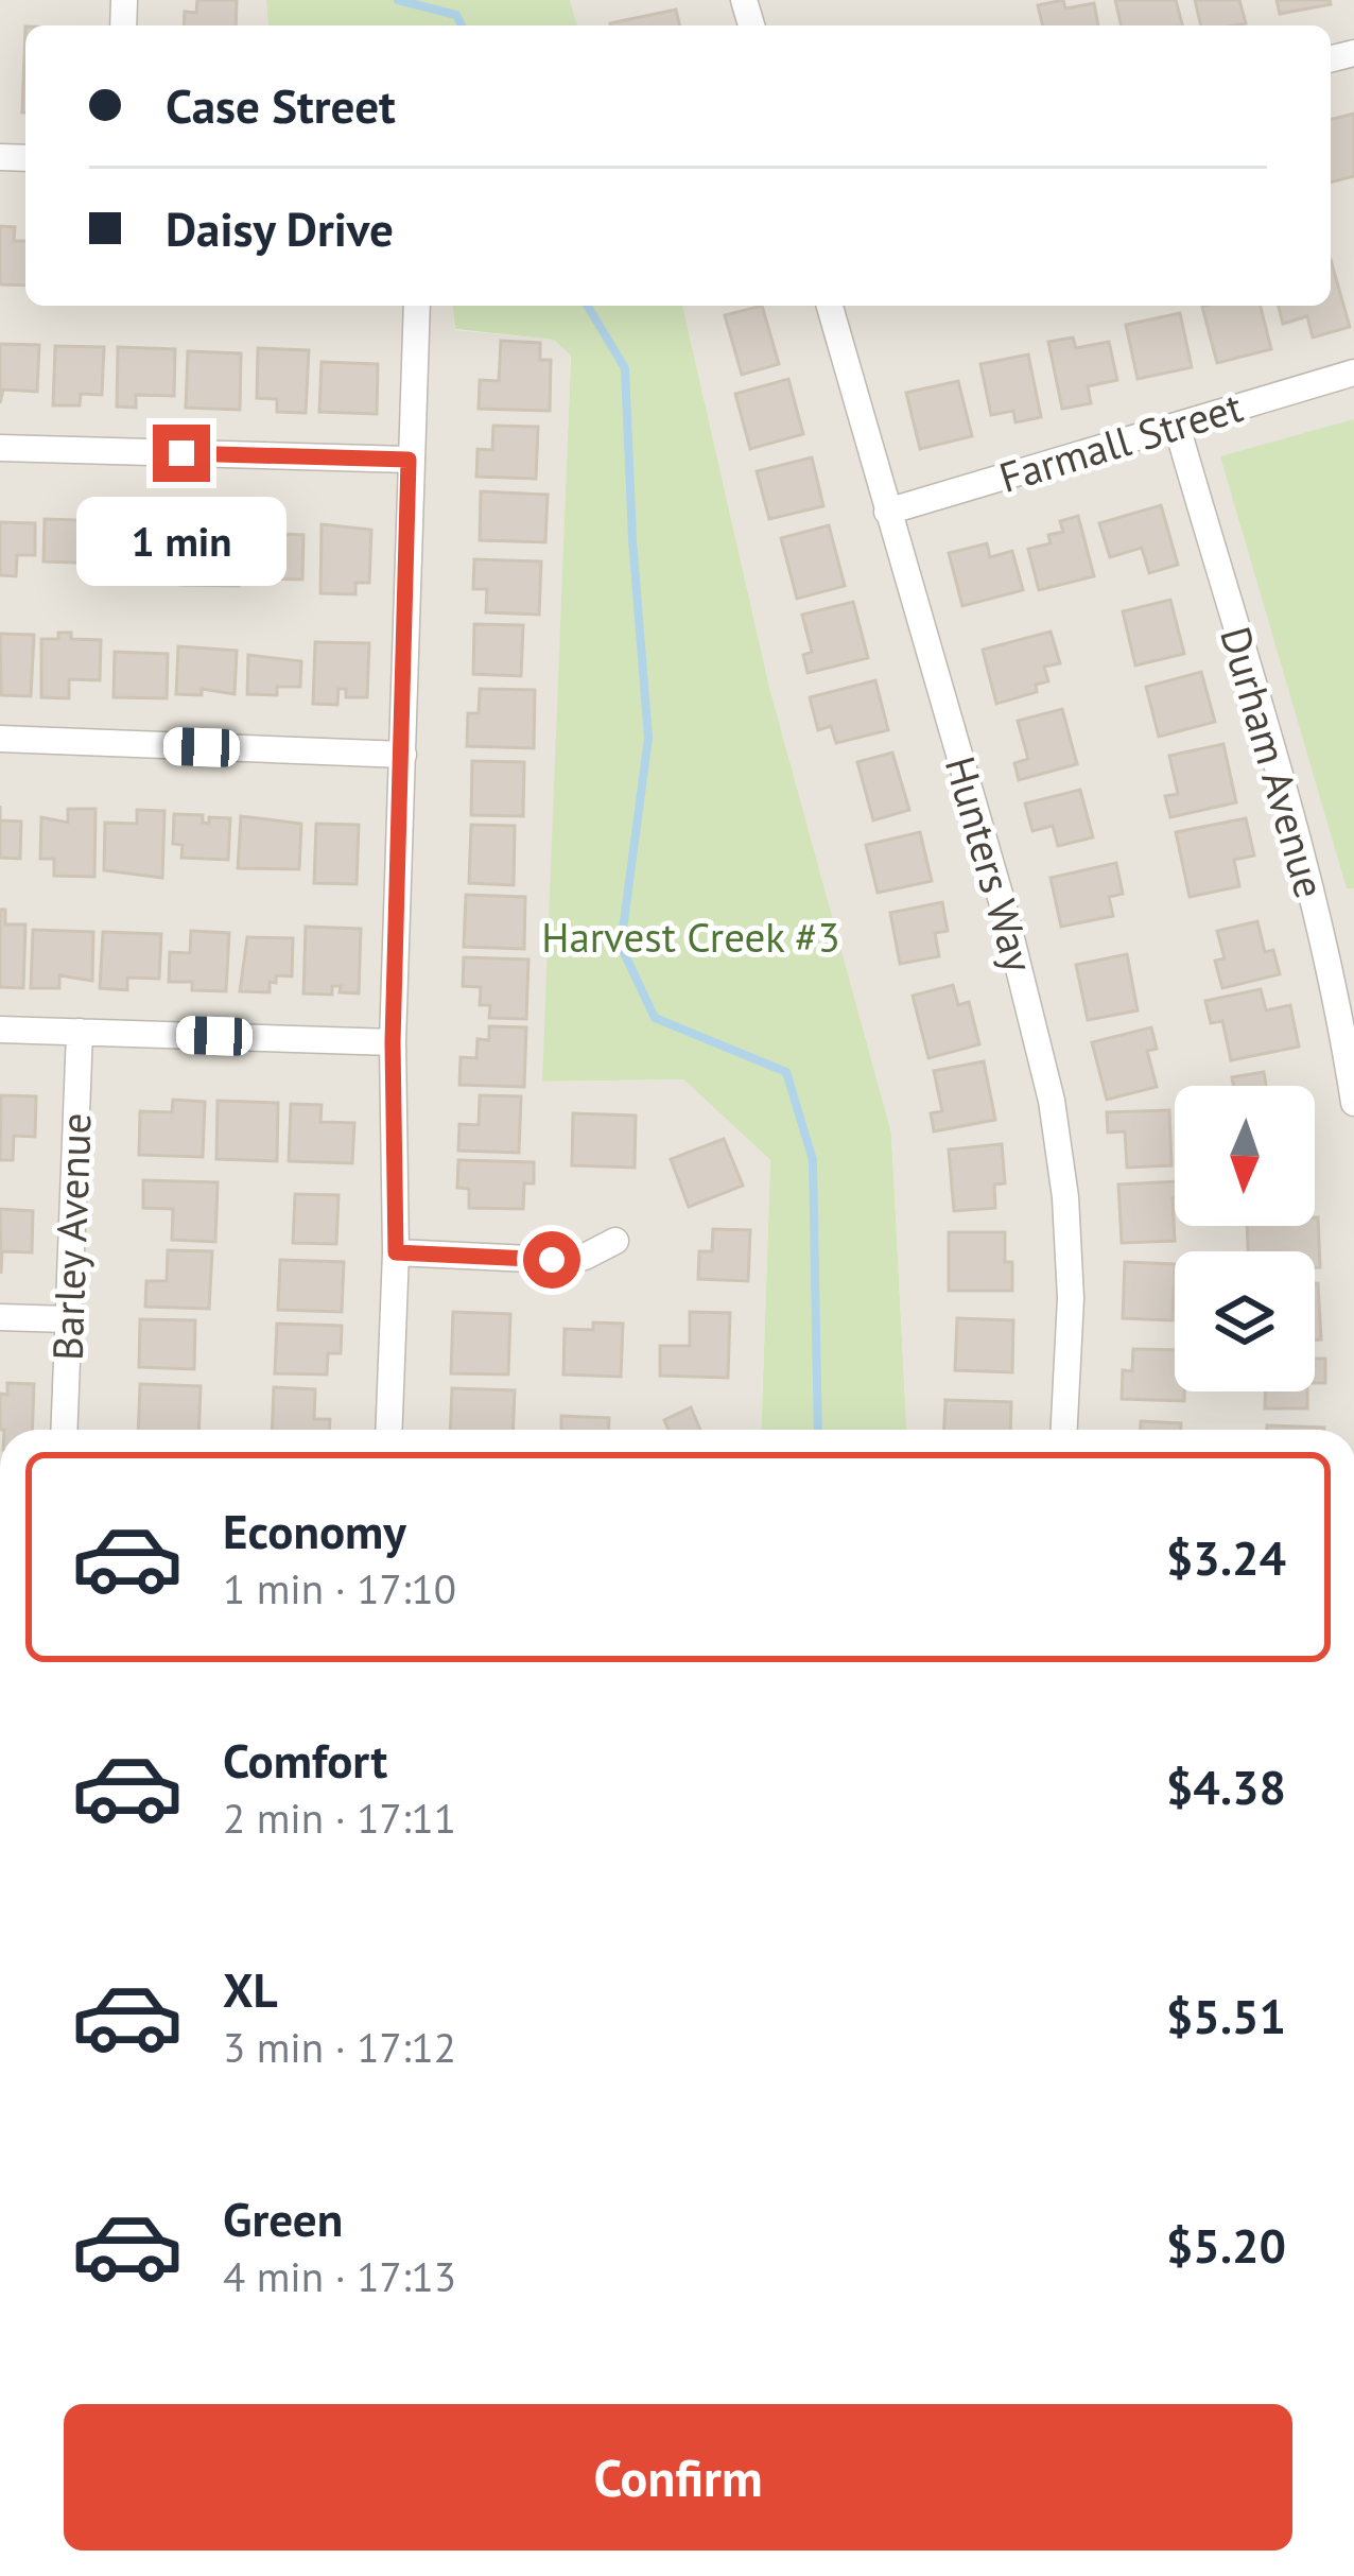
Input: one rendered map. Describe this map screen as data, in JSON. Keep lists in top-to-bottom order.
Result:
{
  "streets": {
    "street": [
      "Farmall Street",
      "Durham Avenue",
      "Hunters Way",
      "Barley Avenue"
    ]
  },
  "crossings": [
    ["Farmall Street", "Durham Avenue"],
    ["Farmall Street", "Hunters Way"]
  ],
  "parks": ["Harvest Creek #3"],
  "north": "bottom",
  "page": {
    "banner": ["Case Street", "Daisy Drive"],
    "bubble": "1 min",
    "list": [
      {
        "name": "Economy",
        "note": "1 min · 17:10",
        "value": "$3.24"
      },
      {
        "name": "Comfort",
        "note": "2 min · 17:11",
        "value": "$4.38"
      },
      {
        "name": "XL",
        "note": "3 min · 17:12",
        "value": "$5.51"
      },
      {
        "name": "Green",
        "note": "4 min · 17:13",
        "value": "$5.20"
      }
    ],
    "buttons": "Confirm"
  }
}
